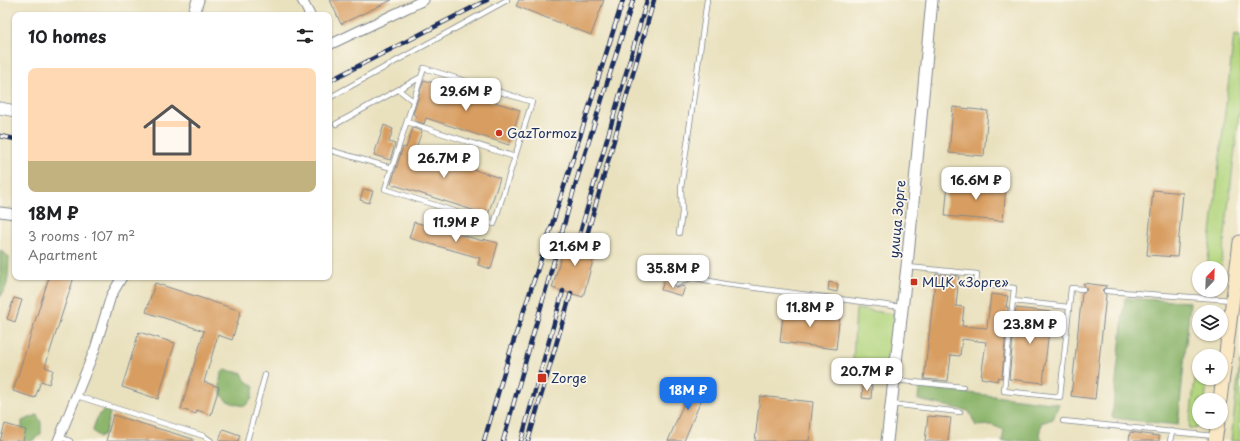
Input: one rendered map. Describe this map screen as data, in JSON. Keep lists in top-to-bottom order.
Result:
{
  "streets": {
    "street": ["улица Зорге"]
  },
  "places": {
    "other": ["GazTormoz"],
    "transit": ["МЦК «Зорге»", "Zorge"]
  },
  "north": "top right",
  "page": {
    "heading": "10 homes",
    "list": [
      {
        "name": "18M ₽",
        "note": "3 rooms · 107 m² · Apartment"
      }
    ],
    "price": [
      "29.6M ₽",
      "26.7M ₽",
      "16.6M ₽",
      "11.9M ₽",
      "21.6M ₽",
      "35.8M ₽",
      "11.8M ₽",
      "23.8M ₽",
      "20.7M ₽",
      "18M ₽"
    ],
    "map_buttons": ["+", "−"]
  }
}
